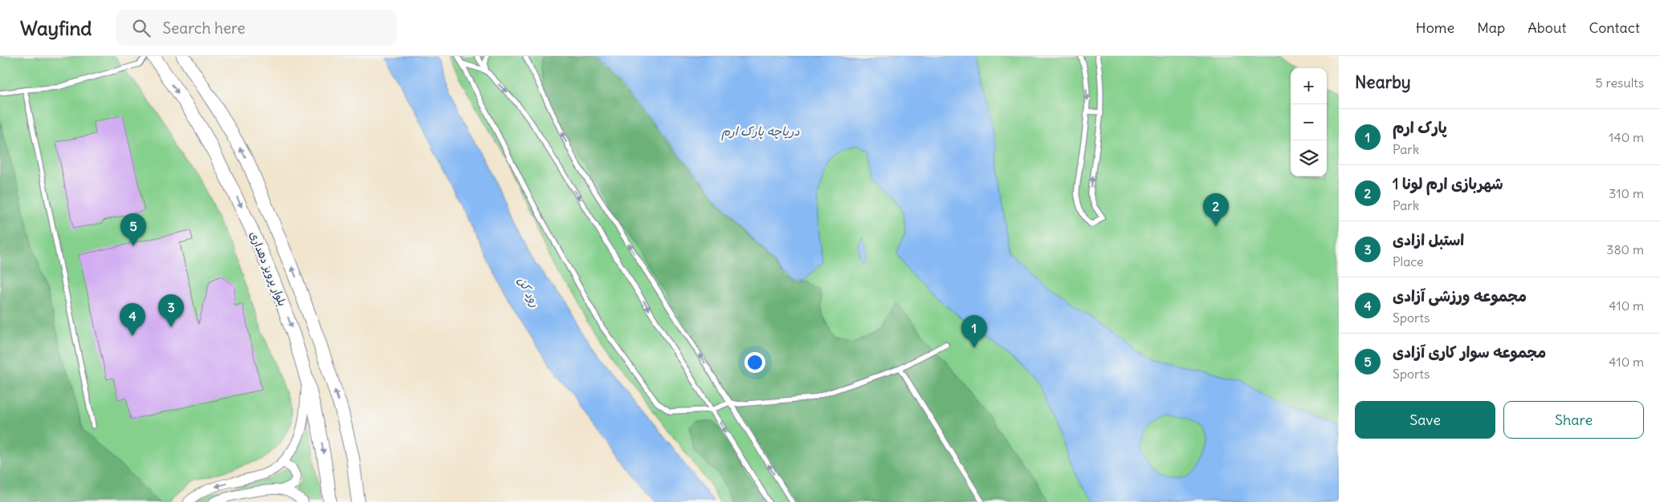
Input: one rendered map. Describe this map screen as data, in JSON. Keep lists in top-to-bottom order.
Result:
{
  "streets": {
    "main road": ["بلوار پرویز دهداری"]
  },
  "water": ["دریاچه پارک ارم", "رود کن"],
  "page": {
    "header": "Wayfind",
    "search": "Search here",
    "nav": [
      "Home",
      "Map",
      "About",
      "Contact"
    ],
    "heading": ["Nearby", "5 results"],
    "map_buttons": ["+", "−"],
    "list": [
      {
        "mark": "1",
        "name": "پارک ارم",
        "note": "Park",
        "value": "140 m"
      },
      {
        "mark": "2",
        "name": "شهربازی ارم لونا 1",
        "note": "Park",
        "value": "310 m"
      },
      {
        "mark": "3",
        "name": "استبل ازادی",
        "note": "Place",
        "value": "380 m"
      },
      {
        "mark": "4",
        "name": "مجموعه ورزشی آزادی",
        "note": "Sports",
        "value": "410 m"
      },
      {
        "mark": "5",
        "name": "مجموعه سوار کاری آزادی",
        "note": "Sports",
        "value": "410 m"
      }
    ],
    "pins": [
      "2",
      "5",
      "3",
      "4",
      "1"
    ],
    "buttons": ["Save", "Share"]
  }
}
